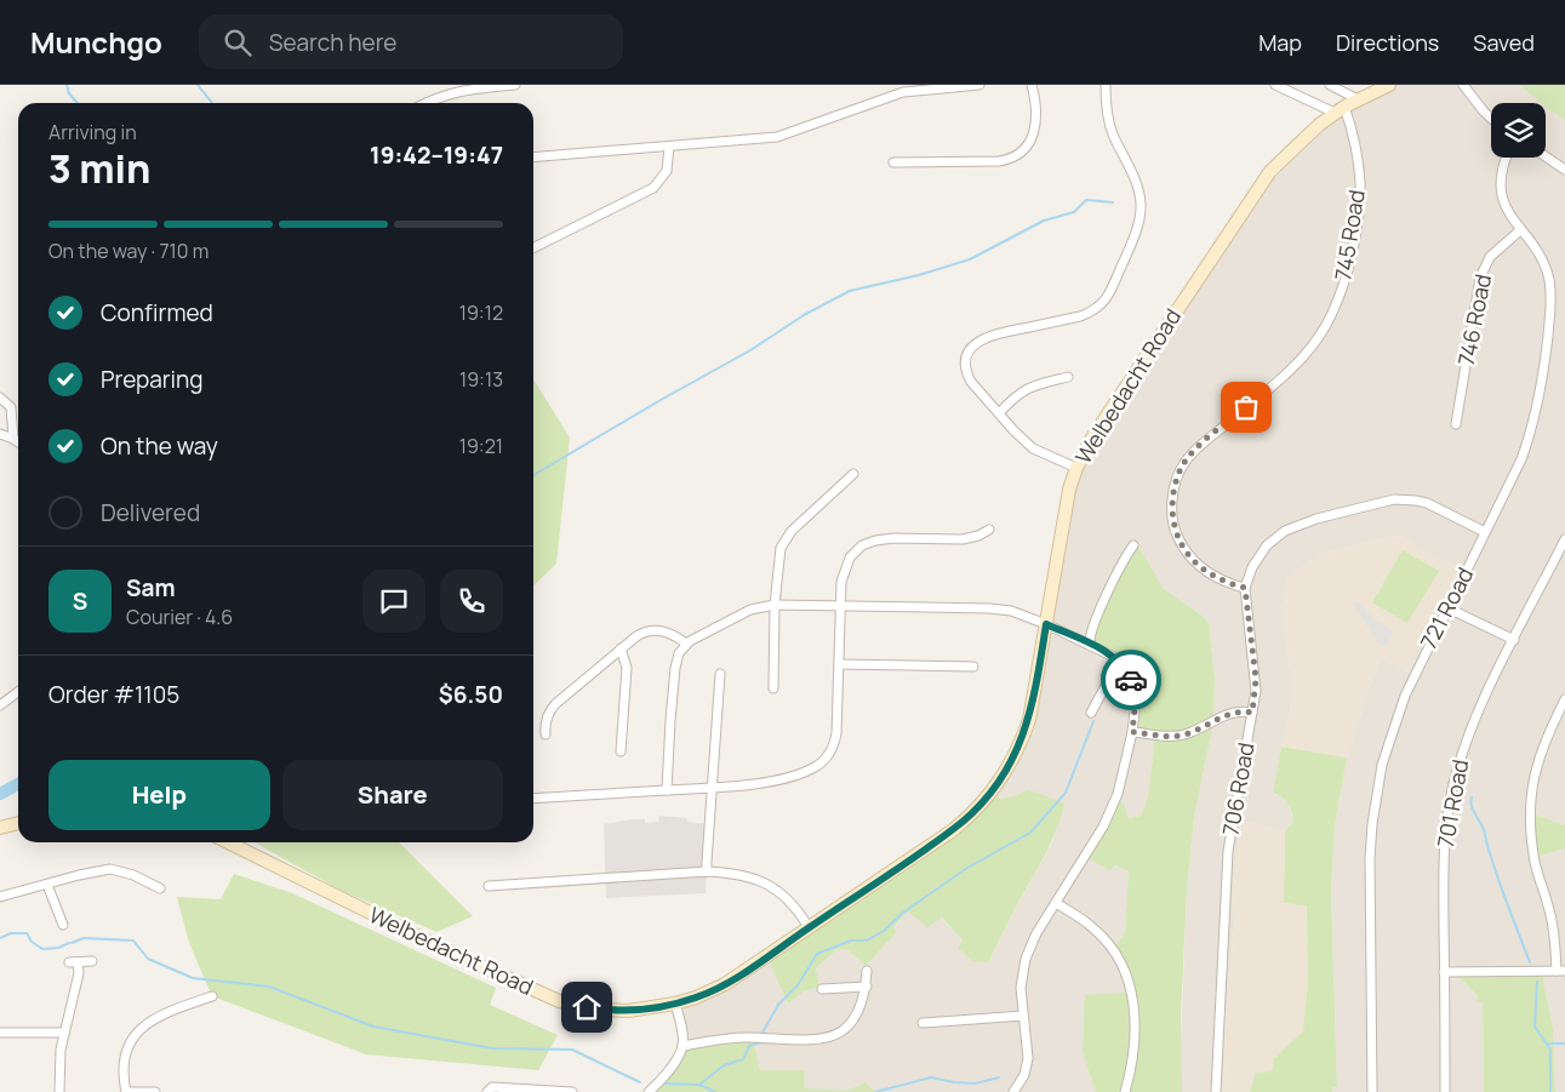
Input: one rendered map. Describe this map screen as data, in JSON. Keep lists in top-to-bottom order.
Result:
{
  "streets": {
    "street": [
      "745 Road",
      "746 Road",
      "Welbedacht Road",
      "721 Road",
      "706 Road",
      "701 Road"
    ]
  },
  "crossings": [
    ["745 Road", "Welbedacht Road"],
    ["745 Road", "706 Road"],
    ["746 Road", "721 Road"],
    ["721 Road", "706 Road"]
  ],
  "page": {
    "header": "Munchgo",
    "search": "Search here",
    "nav": ["Map", "Directions", "Saved"],
    "heading": ["3 min", "Arriving in", "19:42–19:47"],
    "panel": [
      "Sam",
      "Courier · 4.6",
      "Order #1105",
      "$6.50"
    ],
    "bar": "On the way · 710 m",
    "list": [
      ["Confirmed", "19:12"],
      ["Preparing", "19:13"],
      ["On the way", "19:21"],
      "Delivered"
    ],
    "round": "S",
    "buttons": ["Help", "Share"]
  }
}
